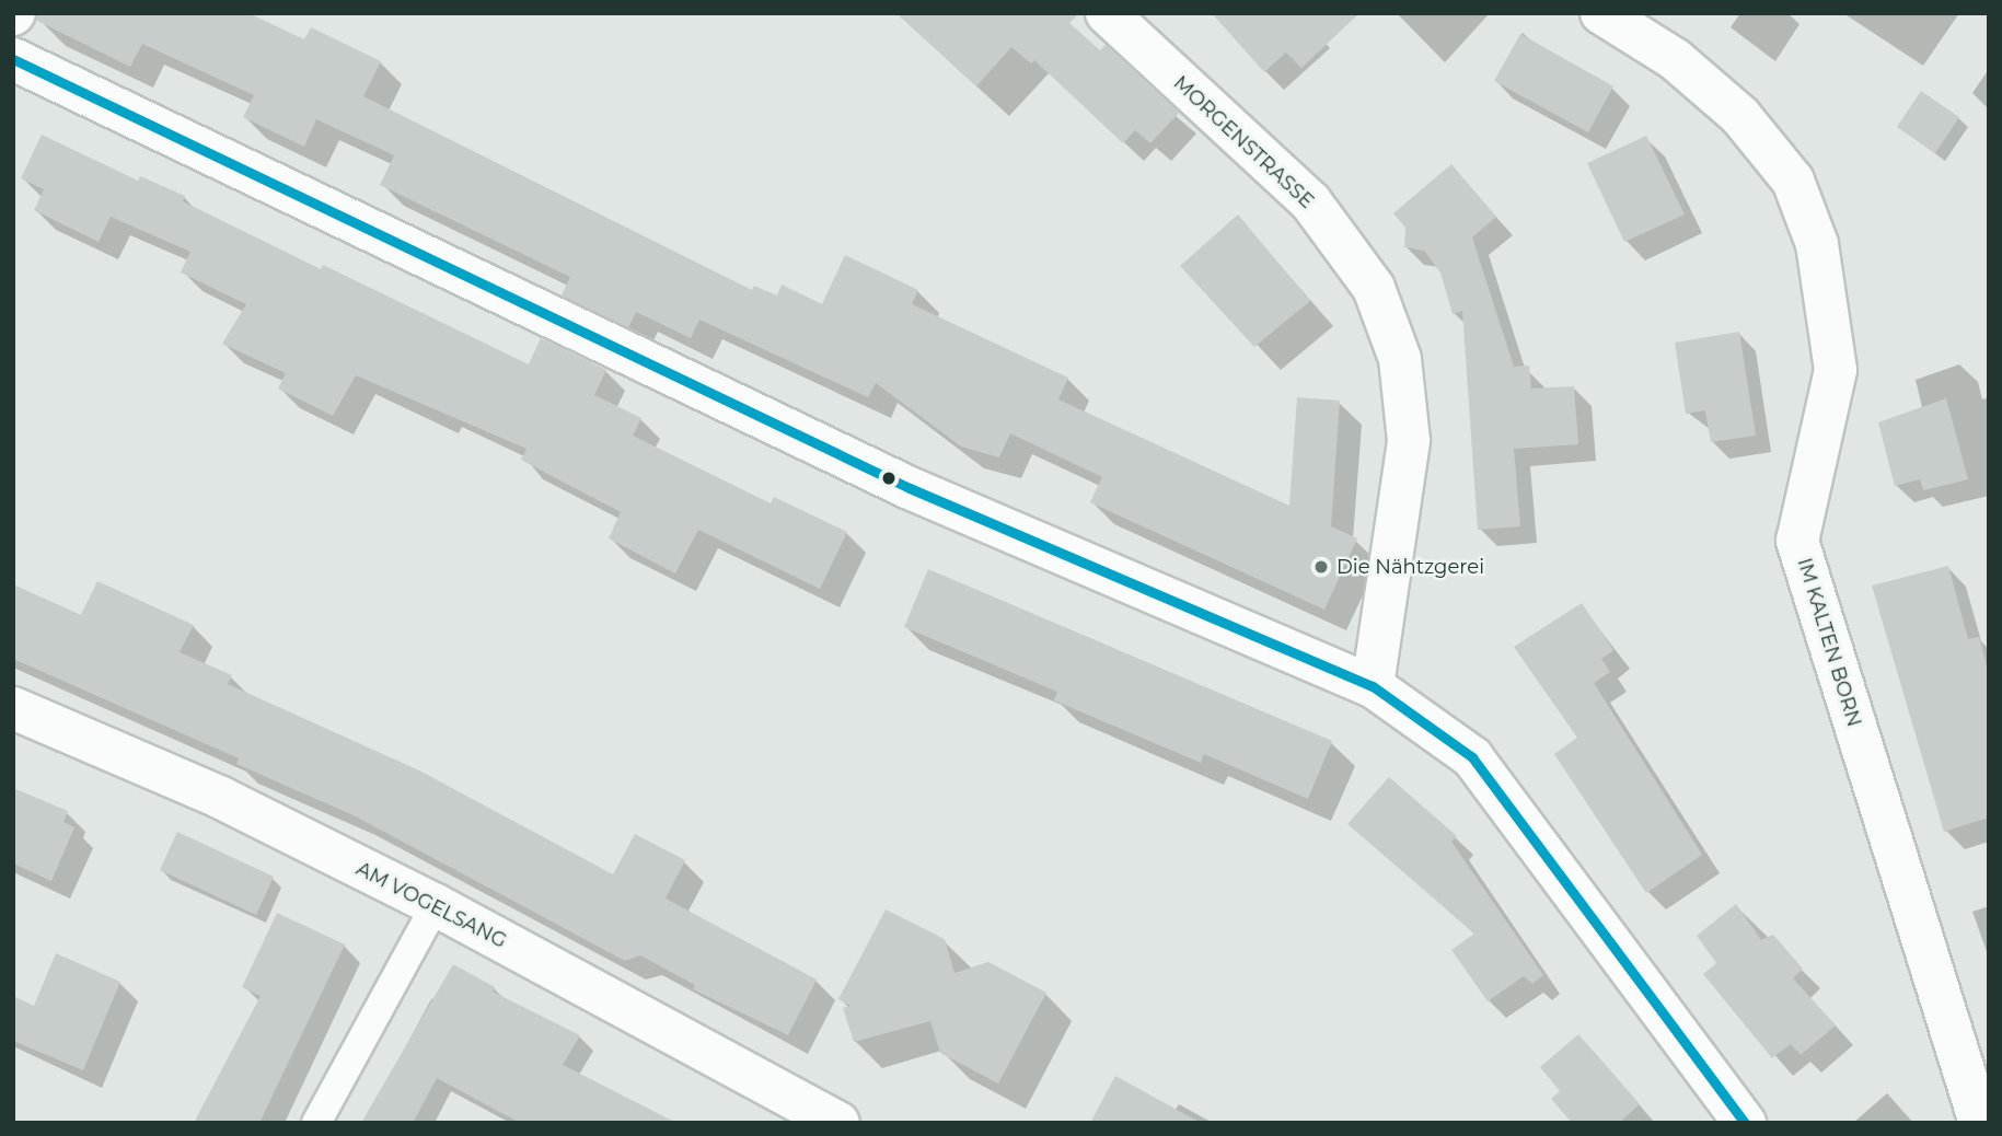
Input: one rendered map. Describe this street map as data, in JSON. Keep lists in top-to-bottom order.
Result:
{
  "streets": {
    "street": ["MORGENSTRASSE", "IM KALTEN BORN", "AM VOGELSANG"]
  },
  "places": ["Die Nähtzgerei"]
}
